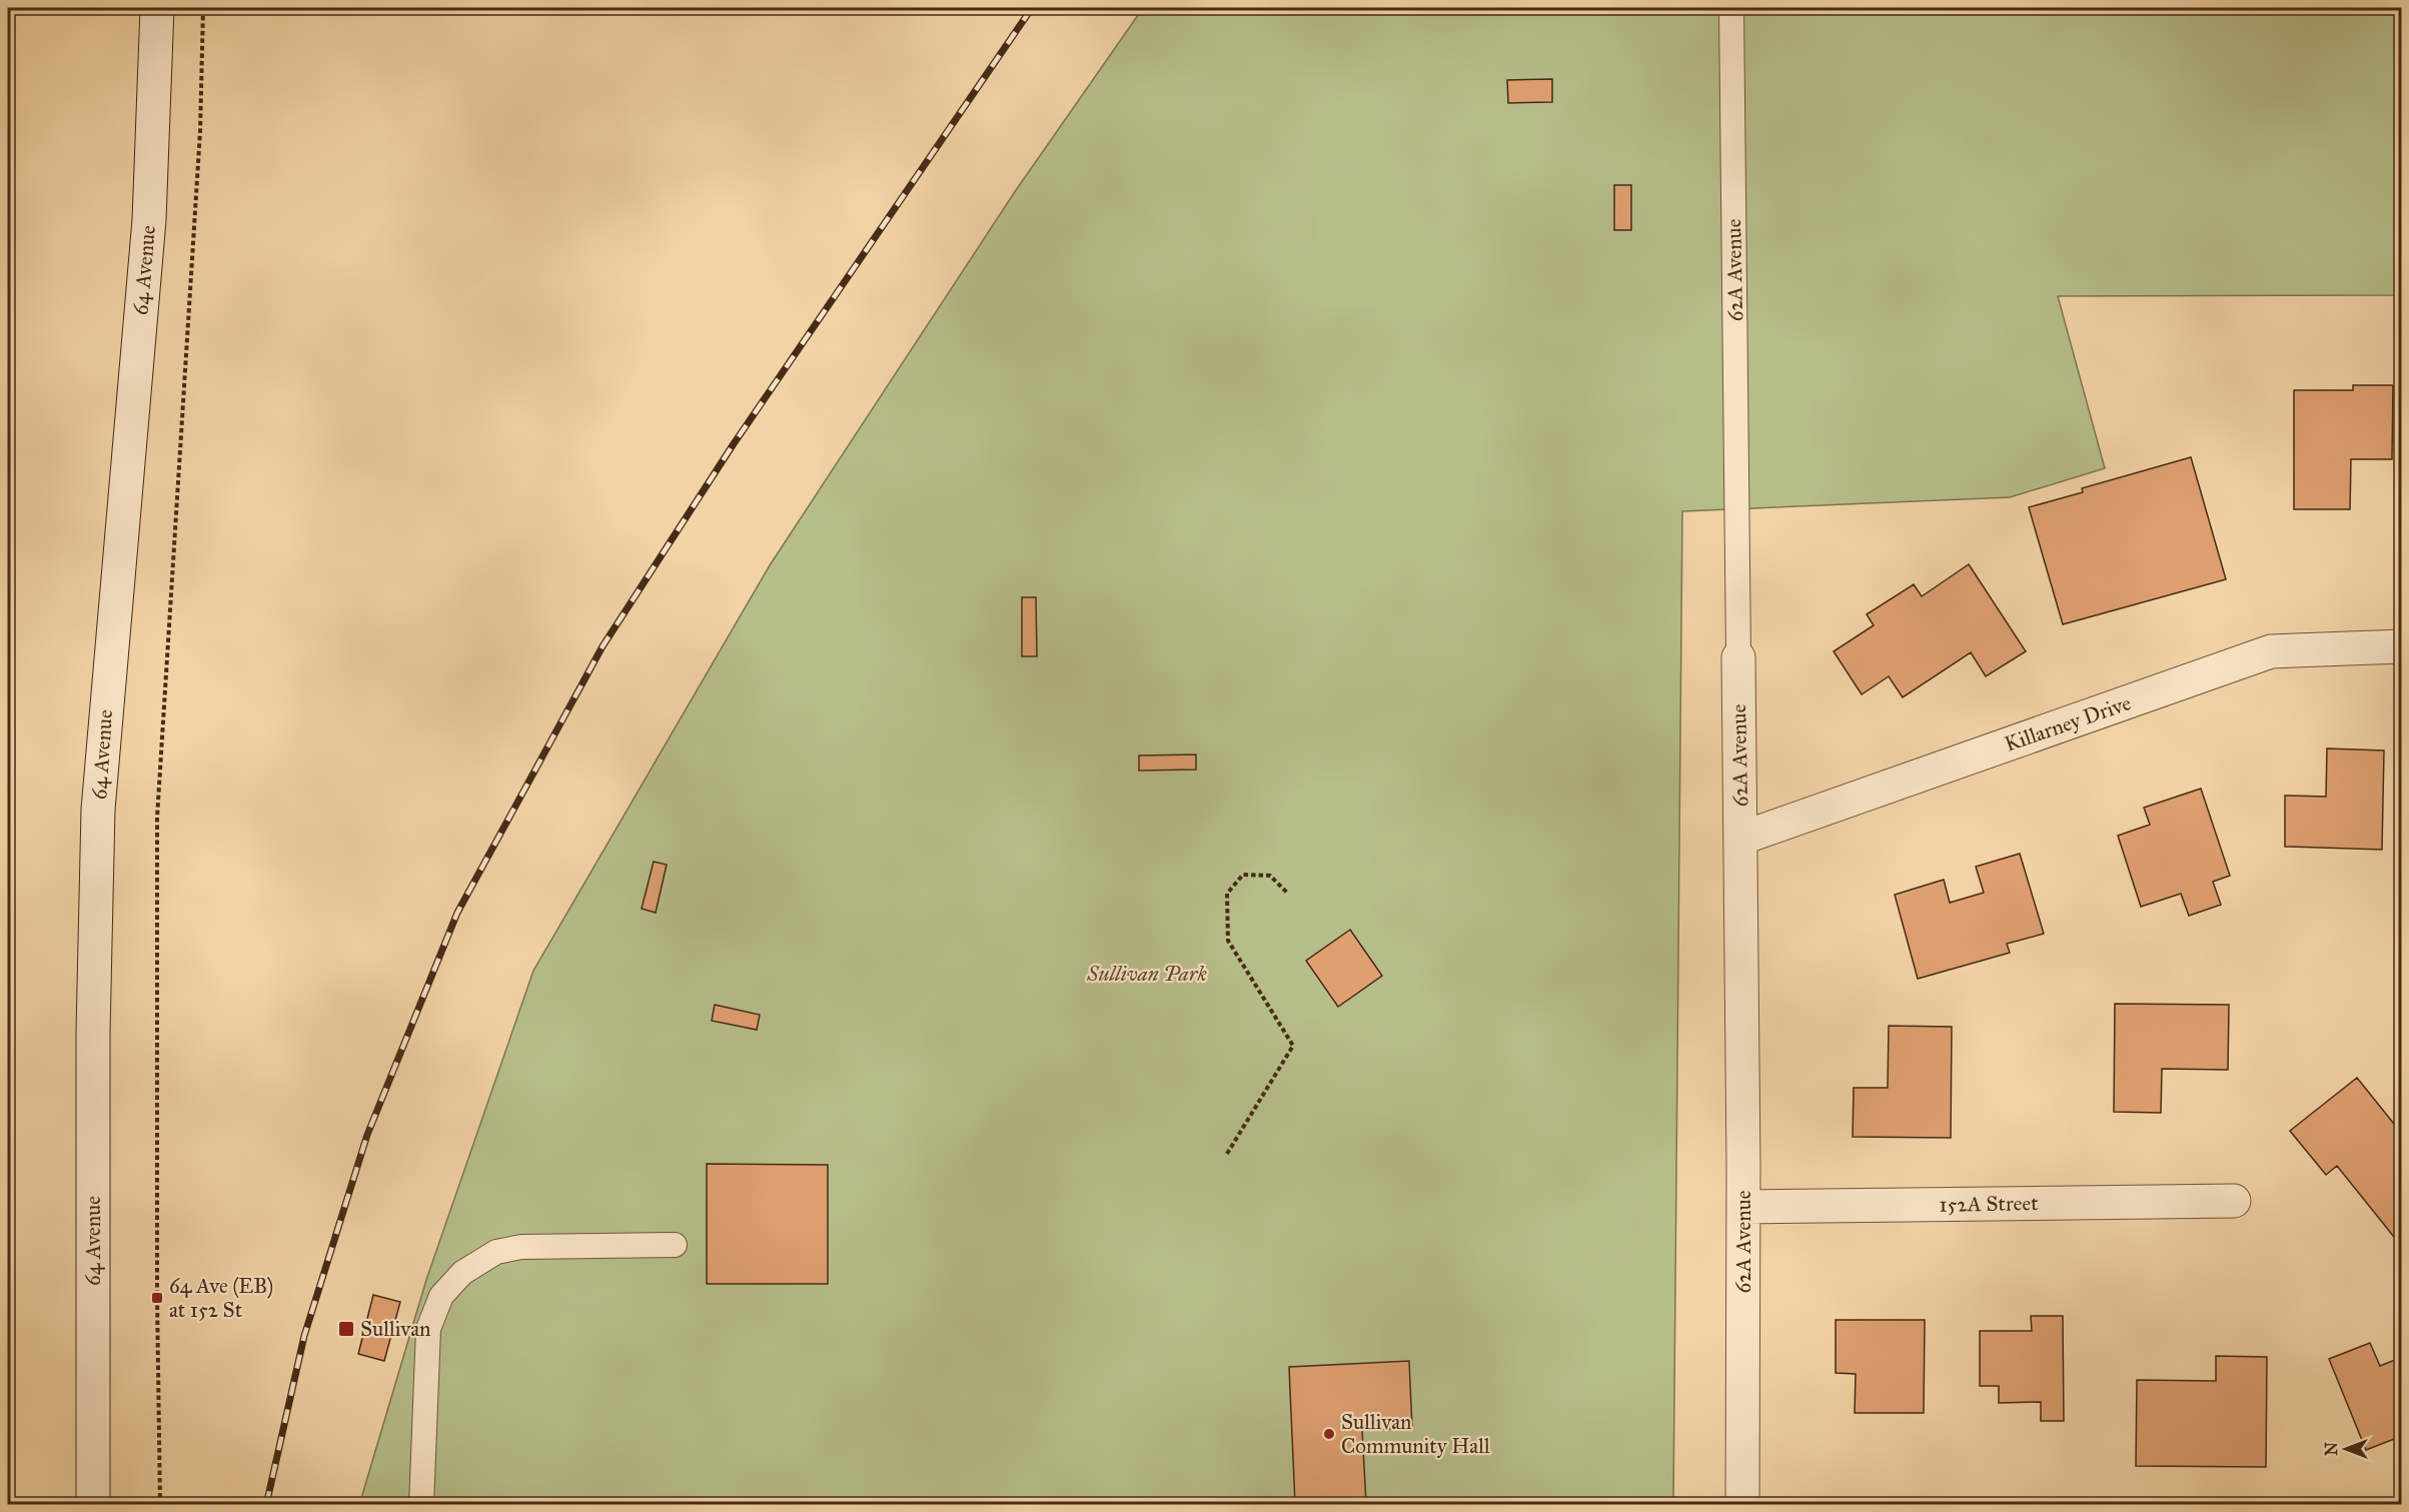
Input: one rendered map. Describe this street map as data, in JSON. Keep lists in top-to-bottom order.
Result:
{
  "streets": {
    "street": [
      "64 Avenue",
      "62A Avenue",
      "Killarney Drive",
      "152A Street"
    ]
  },
  "crossings": [
    ["62A Avenue", "Killarney Drive"],
    ["62A Avenue", "152A Street"]
  ],
  "parks": ["Sullivan Park"],
  "places": {
    "transit": ["64 Ave (EB) at 152 St", "Sullivan"],
    "other": ["Sullivan Community Hall"]
  },
  "north": "left"
}
